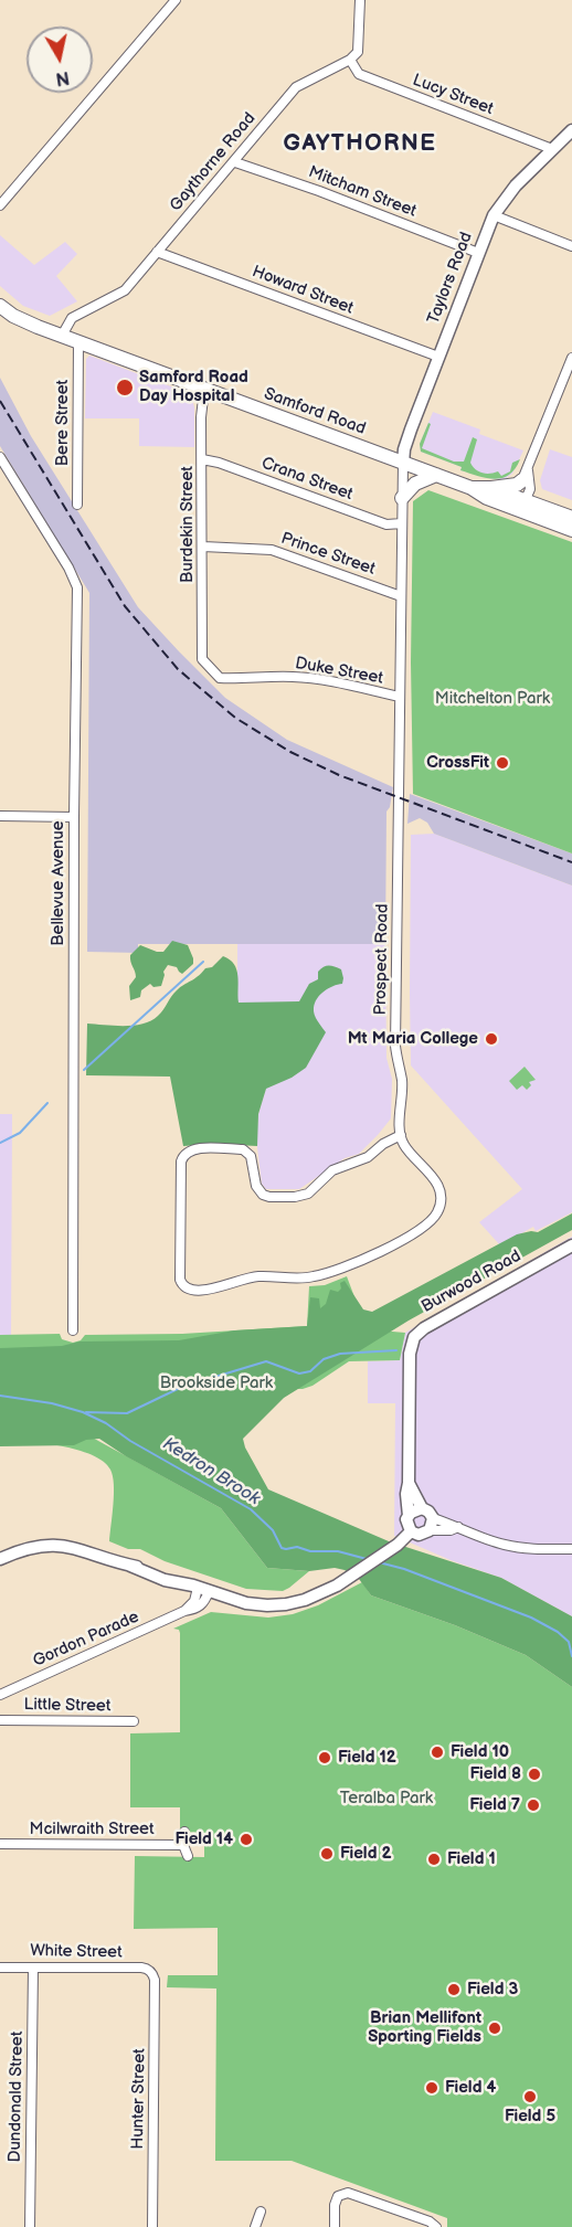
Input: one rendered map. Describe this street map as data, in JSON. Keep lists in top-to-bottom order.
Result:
{
  "streets": {
    "main road": ["Samford Road"],
    "street": [
      "Lucy Street",
      "Gaythorne Road",
      "Mitcham Street",
      "Taylors Road",
      "Howard Street",
      "Bere Street",
      "Crana Street",
      "Burdekin Street",
      "Prince Street",
      "Duke Street",
      "Bellevue Avenue",
      "Prospect Road",
      "Burwood Road",
      "Gordon Parade",
      "Little Street",
      "Mcilwraith Street",
      "White Street",
      "Dundonald Street",
      "Hunter Street"
    ]
  },
  "crossings": [
    ["Lucy Street", "Gaythorne Road"],
    ["Lucy Street", "Taylors Road"],
    ["Gaythorne Road", "Mitcham Street"],
    ["Gaythorne Road", "Howard Street"],
    ["Gaythorne Road", "Samford Road"],
    ["Mitcham Street", "Taylors Road"],
    ["Taylors Road", "Howard Street"],
    ["Taylors Road", "Samford Road"],
    ["Taylors Road", "Prospect Road"],
    ["Samford Road", "Bere Street"],
    ["Samford Road", "Burdekin Street"],
    ["Samford Road", "Prospect Road"],
    ["Crana Street", "Burdekin Street"],
    ["Crana Street", "Prospect Road"],
    ["Burdekin Street", "Prince Street"],
    ["Burdekin Street", "Duke Street"],
    ["Prince Street", "Prospect Road"],
    ["Duke Street", "Prospect Road"],
    ["White Street", "Dundonald Street"],
    ["White Street", "Hunter Street"]
  ],
  "districts": ["GAYTHORNE"],
  "water": ["Kedron Brook"],
  "parks": ["Mitchelton Park", "Brookside Park", "Teralba Park"],
  "places": [
    "Samford Road Day Hospital",
    "CrossFit",
    "Mt Maria College",
    "Field 10",
    "Field 12",
    "Field 8",
    "Field 7",
    "Field 14",
    "Field 2",
    "Field 1",
    "Field 3",
    "Brian Mellifont Sporting Fields",
    "Field 4",
    "Field 5"
  ],
  "north": "bottom"
}
